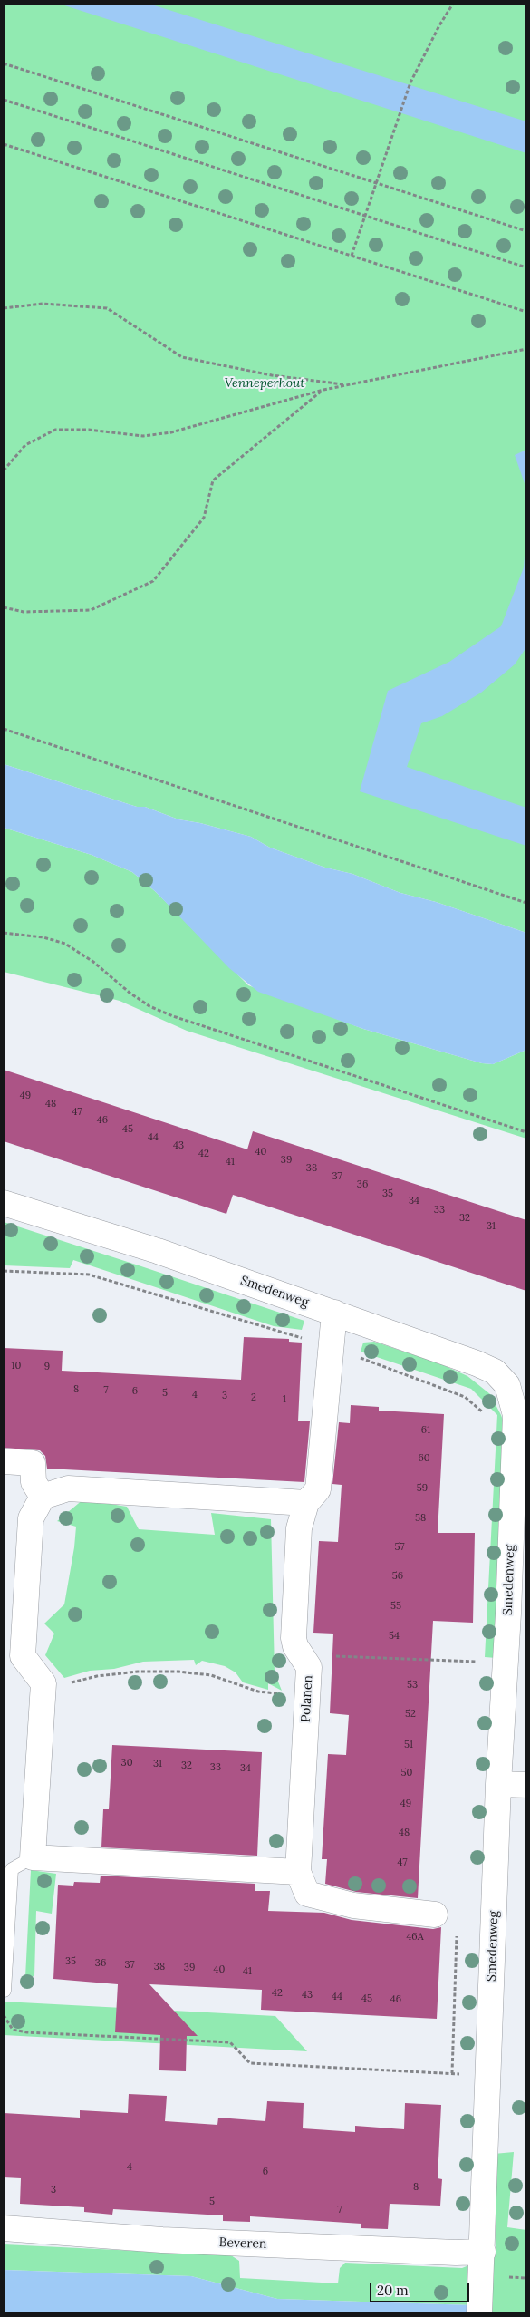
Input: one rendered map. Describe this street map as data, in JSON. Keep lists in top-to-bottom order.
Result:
{
  "streets": {
    "street": ["Smedenweg", "Polanen", "Beveren"]
  },
  "crossings": [
    ["Smedenweg", "Polanen"],
    ["Smedenweg", "Beveren"]
  ],
  "parks": ["Venneperhout"],
  "house_numbers": [
    "49",
    "48",
    "47",
    "46",
    "45",
    "44",
    "43",
    "40",
    "42",
    "39",
    "41",
    "38",
    "37",
    "36",
    "35",
    "34",
    "33",
    "32",
    "31",
    "10",
    "9",
    "8",
    "7",
    "6",
    "5",
    "4",
    "3",
    "2",
    "1",
    "61",
    "60",
    "59",
    "58",
    "57",
    "56",
    "55",
    "54",
    "53",
    "52",
    "51",
    "30",
    "31",
    "32",
    "33",
    "34",
    "50",
    "49",
    "48",
    "47",
    "46A",
    "35",
    "36",
    "37",
    "38",
    "39",
    "40",
    "41",
    "42",
    "43",
    "44",
    "45",
    "46",
    "4",
    "6",
    "8",
    "3",
    "5",
    "7"
  ],
  "scale_bar": "20 m"
}
